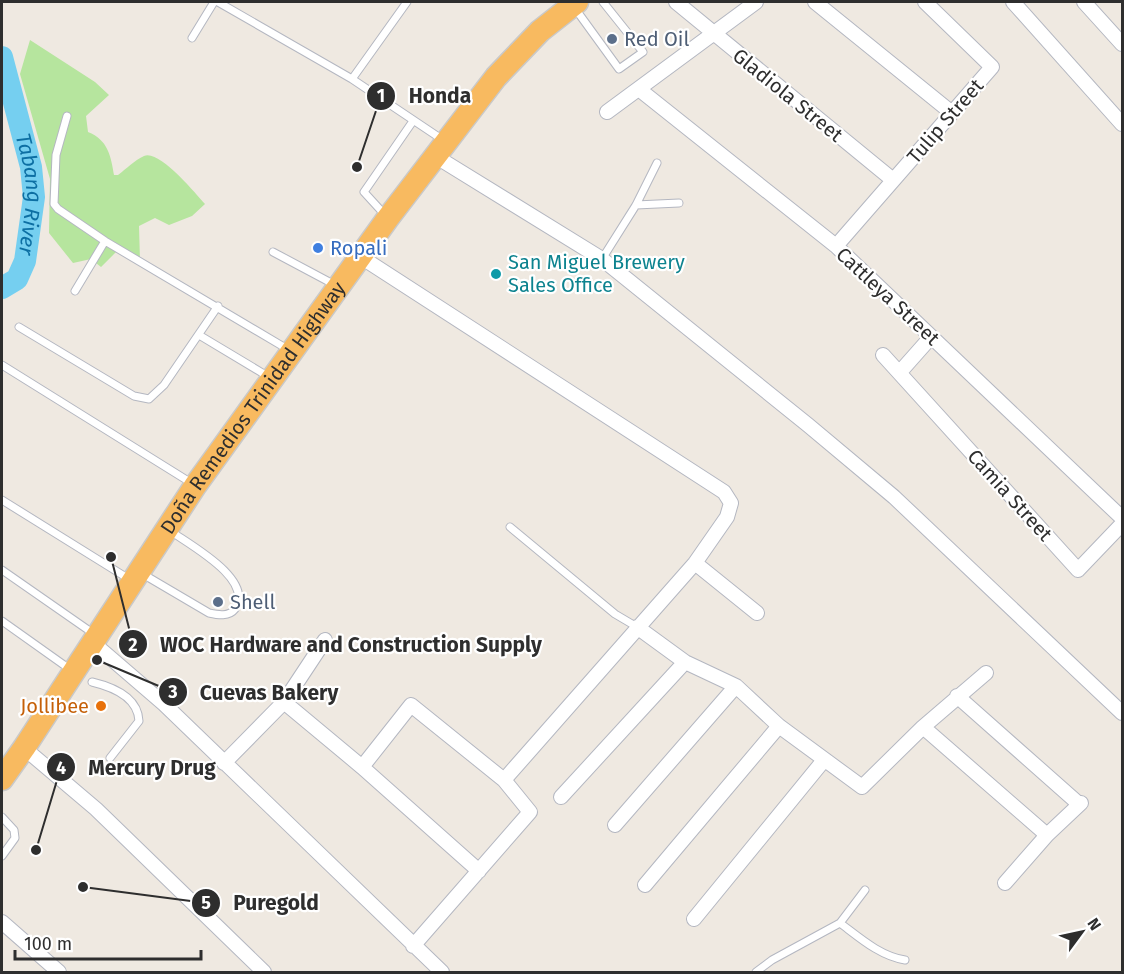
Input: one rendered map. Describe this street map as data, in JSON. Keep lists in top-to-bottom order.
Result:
{
  "streets": {
    "highway": ["Doña Remedios Trinidad Highway"],
    "street": [
      "Gladiola Street",
      "Tulip Street",
      "Cattleya Street",
      "Camia Street"
    ]
  },
  "crossings": [
    ["Gladiola Street", "Tulip Street"],
    ["Tulip Street", "Cattleya Street"]
  ],
  "water": ["Tabang River"],
  "places": [
    "Red Oil",
    "Honda",
    "Ropali",
    "San Miguel Brewery Sales Office",
    "WOC Hardware and Construction Supply",
    "Shell",
    "Cuevas Bakery",
    "Jollibee",
    "Mercury Drug",
    "Puregold"
  ],
  "scale_bar": "100 m",
  "north": "top right"
}
